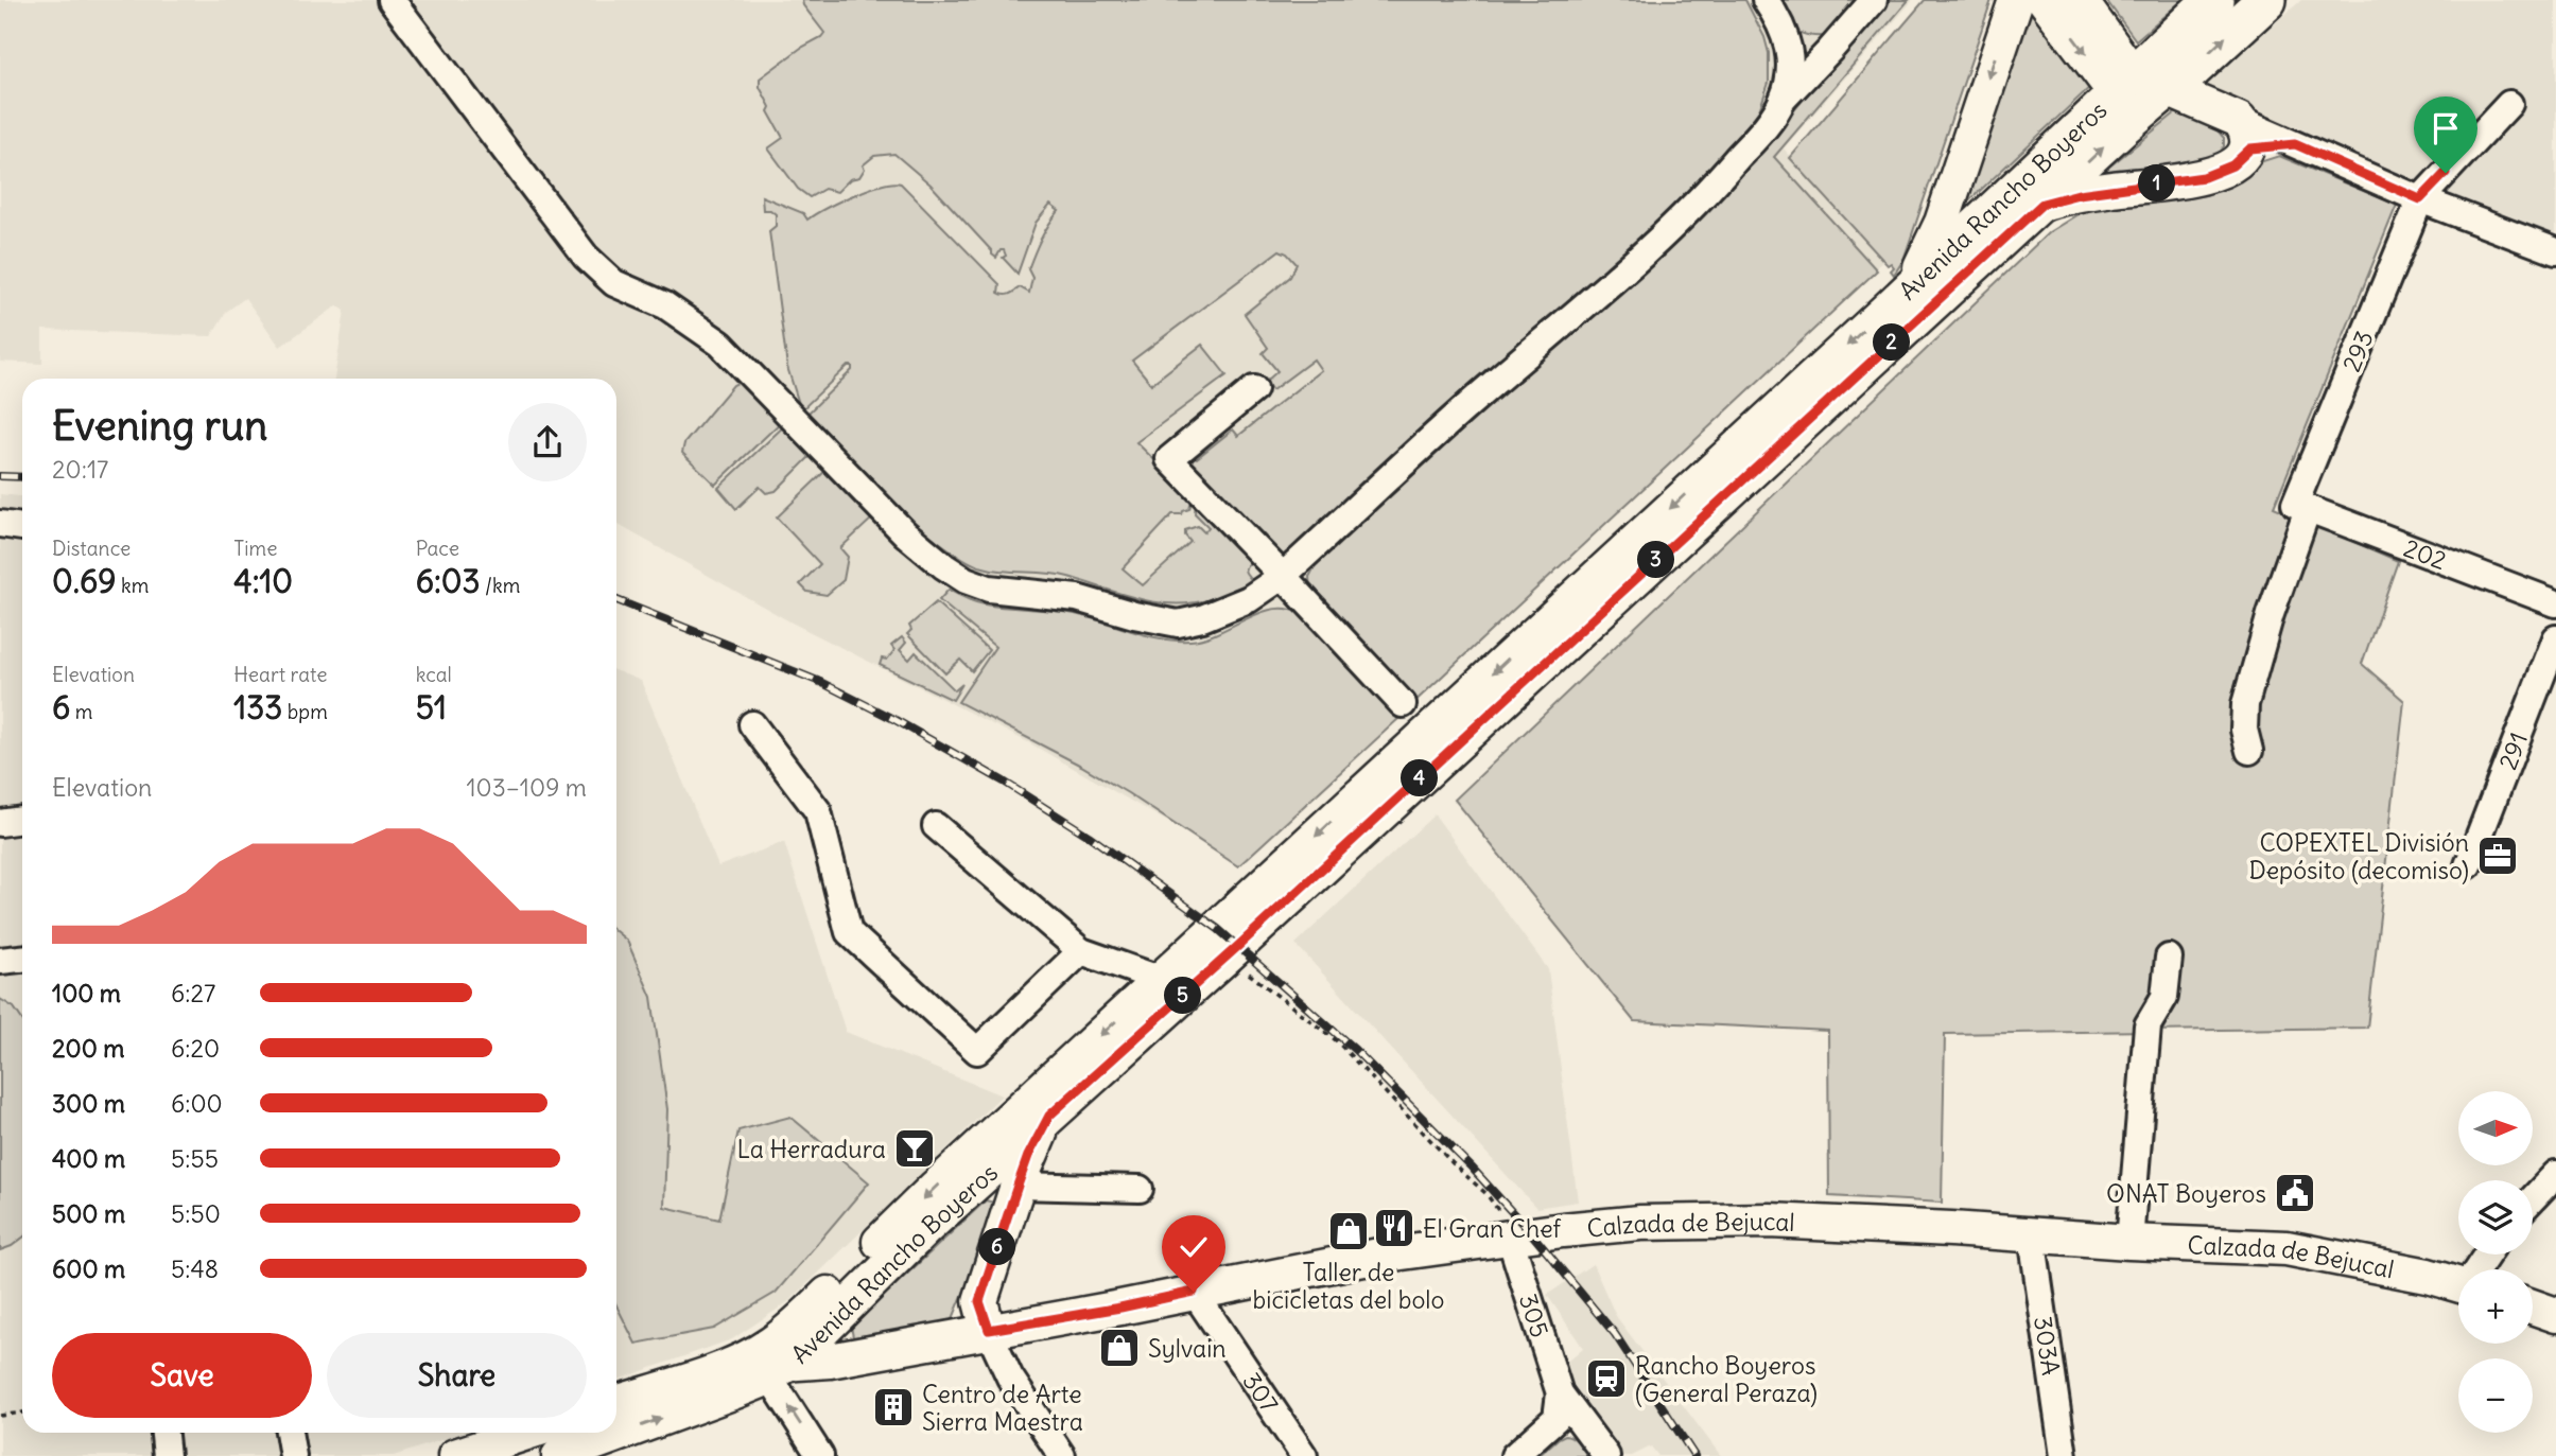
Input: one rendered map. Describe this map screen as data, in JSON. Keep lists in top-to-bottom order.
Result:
{
  "streets": {
    "highway": ["Avenida Rancho Boyeros"],
    "main road": ["Calzada de Bejucal"],
    "street": [
      "293",
      "202",
      "291",
      "305",
      "303A",
      "307"
    ]
  },
  "crossings": [
    ["Avenida Rancho Boyeros", "Calzada de Bejucal"],
    ["293", "202"],
    ["Calzada de Bejucal", "305"],
    ["Calzada de Bejucal", "303A"],
    ["Calzada de Bejucal", "307"]
  ],
  "places": {
    "office": ["COPEXTEL División Depósito (decomiso)"],
    "bar": ["La Herradura"],
    "public building": ["ONAT Boyeros"],
    "restaurant": ["El Gran Chef"],
    "shop": ["Taller de bicicletas del bolo", "Sylvain"],
    "station": ["Rancho Boyeros (General Peraza)"],
    "building": ["Centro de Arte Sierra Maestra"]
  },
  "north": "right",
  "page": {
    "pins": [
      "1",
      "2",
      "3",
      "4",
      "5",
      "6"
    ],
    "heading": ["Evening run", "20:17"],
    "stats": [
      ["Distance", "0.69 km"],
      ["Time", "4:10"],
      ["Pace", "6:03 /km"],
      ["Elevation", "6 m"],
      ["Heart rate", "133 bpm"],
      ["kcal", "51"]
    ],
    "chart": ["Elevation", "103–109 m"],
    "list": [
      {
        "name": "100 m",
        "note": "6:27"
      },
      {
        "name": "200 m",
        "note": "6:20"
      },
      {
        "name": "300 m",
        "note": "6:00"
      },
      {
        "name": "400 m",
        "note": "5:55"
      },
      {
        "name": "500 m",
        "note": "5:50"
      },
      {
        "name": "600 m",
        "note": "5:48"
      }
    ],
    "map_buttons": ["+", "−"],
    "buttons": ["Save", "Share"]
  }
}
